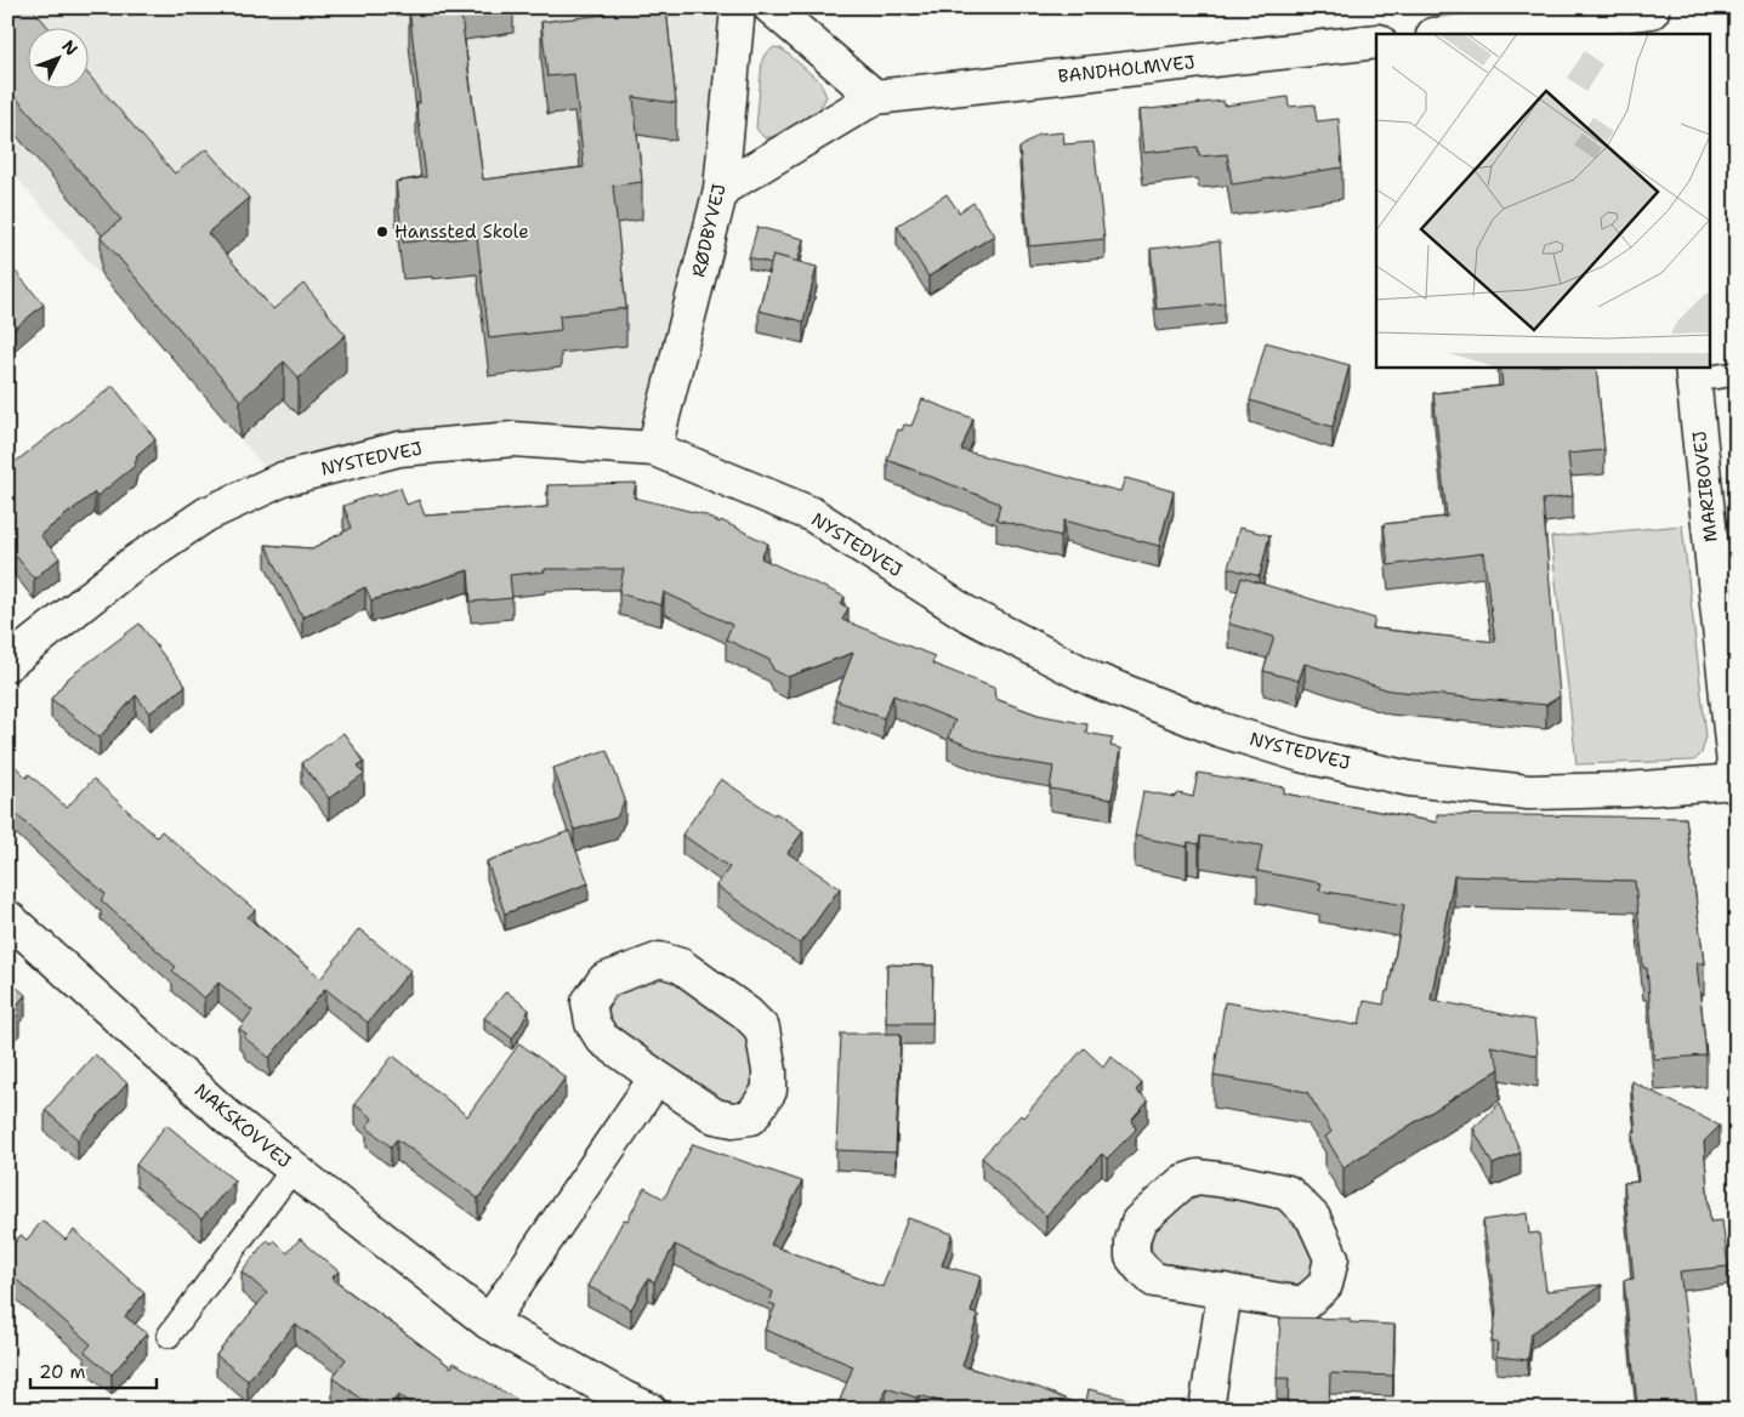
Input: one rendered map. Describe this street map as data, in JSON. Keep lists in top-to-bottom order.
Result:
{
  "streets": {
    "street": [
      "BANDHOLMVEJ",
      "RØDBYVEJ",
      "NYSTEDVEJ",
      "MARIBOVEJ",
      "NAKSKOVVEJ"
    ]
  },
  "crossings": [
    ["BANDHOLMVEJ", "RØDBYVEJ"],
    ["RØDBYVEJ", "NYSTEDVEJ"],
    ["NYSTEDVEJ", "MARIBOVEJ"]
  ],
  "places": ["Hanssted Skole"],
  "scale_bar": "20 m",
  "north": "top right"
}
